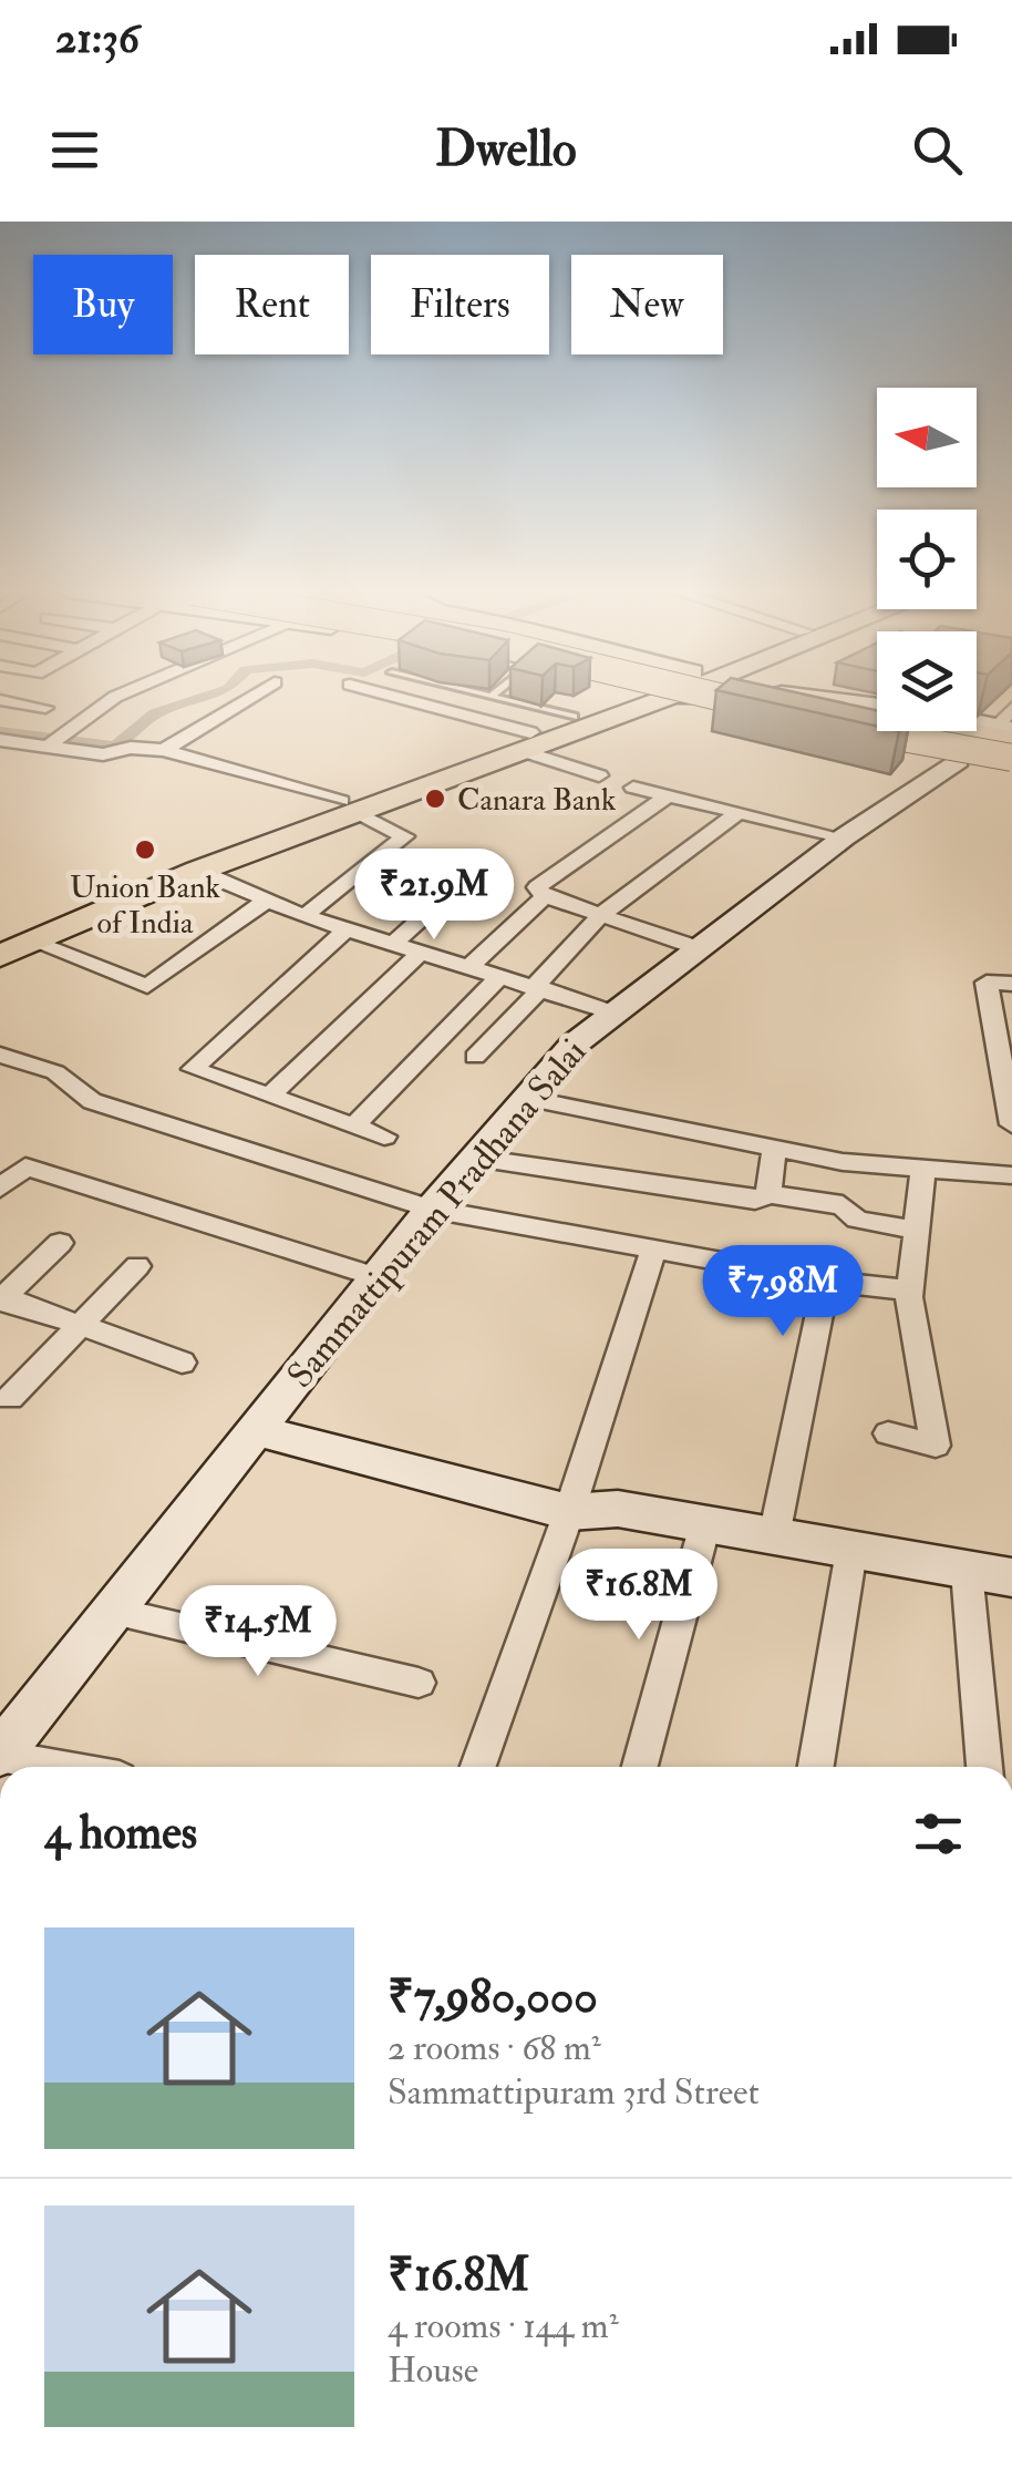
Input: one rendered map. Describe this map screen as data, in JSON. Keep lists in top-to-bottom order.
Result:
{
  "streets": {
    "street": ["Sammattipuram Pradhana Salai"]
  },
  "places": ["Canara Bank", "Union Bank of India"],
  "north": "left",
  "page": {
    "status": "21:36",
    "header": "Dwello",
    "chip": [
      "Buy",
      "Rent",
      "Filters",
      "New"
    ],
    "price": [
      "₹21.9M",
      "₹7.98M",
      "₹16.8M",
      "₹14.5M"
    ],
    "heading": "4 homes",
    "list": [
      {
        "name": "₹7,980,000",
        "note": "2 rooms · 68 m² · Sammattipuram 3rd Street"
      },
      {
        "name": "₹16.8M",
        "note": "4 rooms · 144 m² · House"
      }
    ]
  }
}
